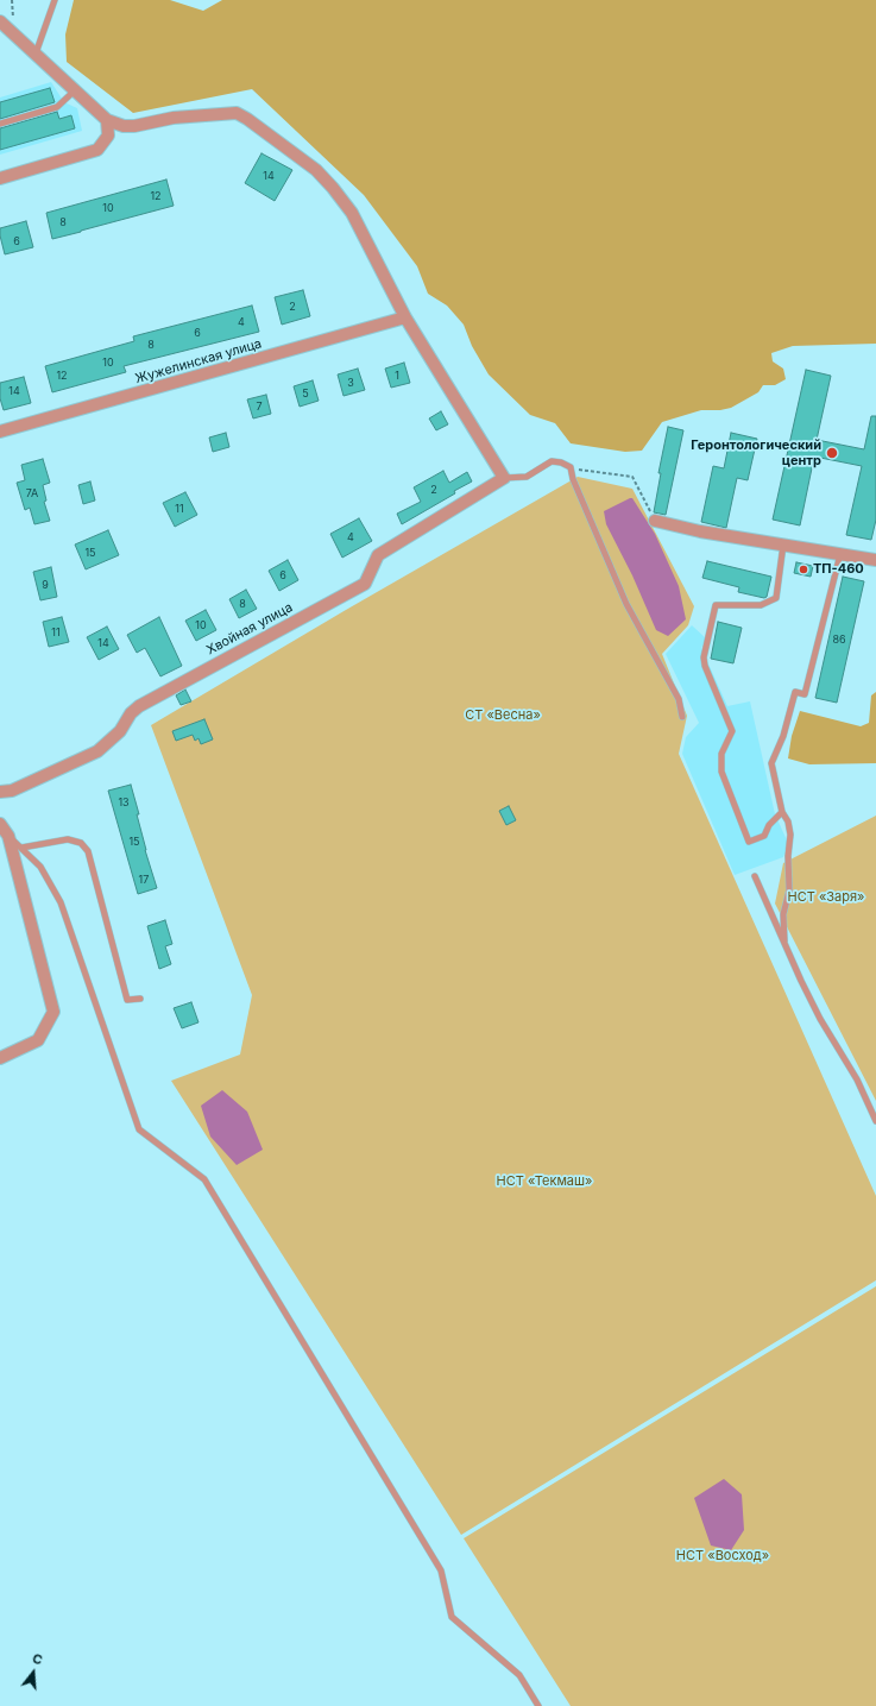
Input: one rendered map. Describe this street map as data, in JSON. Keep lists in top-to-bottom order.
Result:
{
  "streets": {
    "street": ["Жужелинская улица", "Хвойная улица"]
  },
  "parks": [
    "СТ «Весна»",
    "НСТ «Заря»",
    "НСТ «Текмаш»",
    "НСТ «Восход»"
  ],
  "places": ["Геронтологический центр", "ТП-460"],
  "house_numbers": [
    "14",
    "12",
    "10",
    "8",
    "6",
    "2",
    "4",
    "6",
    "8",
    "10",
    "12",
    "1",
    "3",
    "14",
    "5",
    "7",
    "2",
    "7А",
    "11",
    "4",
    "15",
    "6",
    "9",
    "8",
    "10",
    "11",
    "86",
    "14",
    "13",
    "15",
    "17"
  ],
  "north": "top"
}
